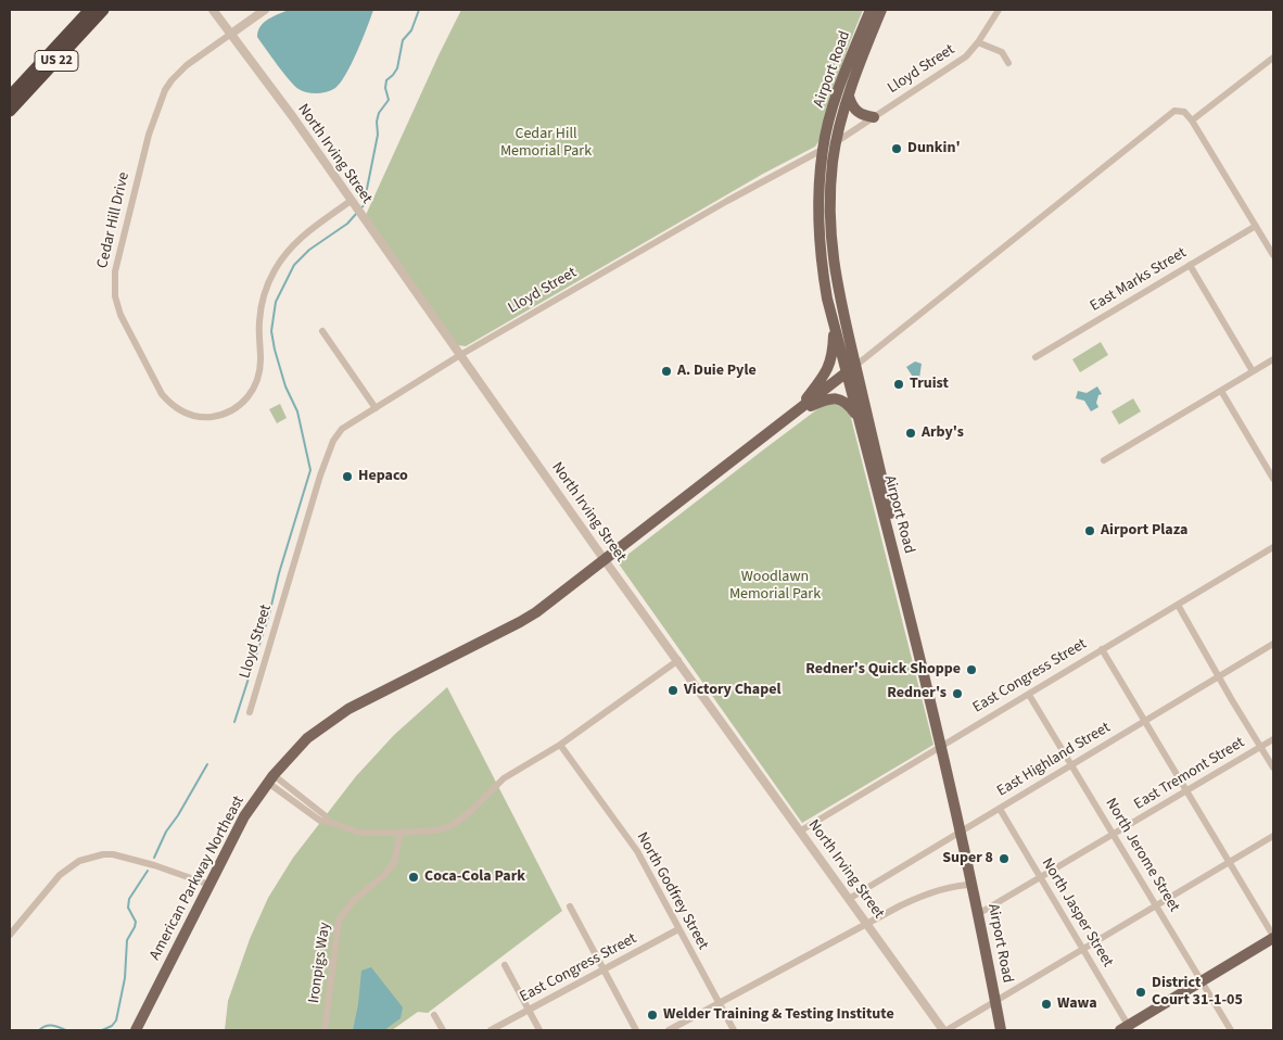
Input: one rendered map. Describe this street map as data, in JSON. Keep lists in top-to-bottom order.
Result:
{
  "streets": {
    "highway": ["US 22"],
    "main road": ["Airport Road", "American Parkway Northeast"],
    "street": [
      "Lloyd Street",
      "North Irving Street",
      "Cedar Hill Drive",
      "East Marks Street",
      "East Congress Street",
      "East Highland Street",
      "East Tremont Street",
      "North Jerome Street",
      "North Godfrey Street",
      "North Jasper Street",
      "Ironpigs Way"
    ]
  },
  "crossings": [
    ["Airport Road", "Lloyd Street"],
    ["Airport Road", "East Congress Street"],
    ["Airport Road", "East Highland Street"],
    ["Airport Road", "East Tremont Street"],
    ["Lloyd Street", "North Irving Street"],
    ["North Irving Street", "Cedar Hill Drive"],
    ["North Irving Street", "East Congress Street"],
    ["North Irving Street", "East Highland Street"],
    ["North Irving Street", "American Parkway Northeast"],
    ["East Congress Street", "North Jerome Street"],
    ["East Congress Street", "North Godfrey Street"],
    ["East Highland Street", "North Jerome Street"],
    ["East Highland Street", "North Jasper Street"],
    ["East Tremont Street", "North Jerome Street"],
    ["East Tremont Street", "North Jasper Street"]
  ],
  "parks": ["Cedar Hill Memorial Park", "Woodlawn Memorial Park"],
  "places": [
    "Dunkin'",
    "A. Duie Pyle",
    "Truist",
    "Arby's",
    "Hepaco",
    "Airport Plaza",
    "Redner's Quick Shoppe",
    "Victory Chapel",
    "Redner's",
    "Super 8",
    "Coca-Cola Park",
    "District Court 31-1-05",
    "Wawa",
    "Welder Training & Testing Institute"
  ]
}
